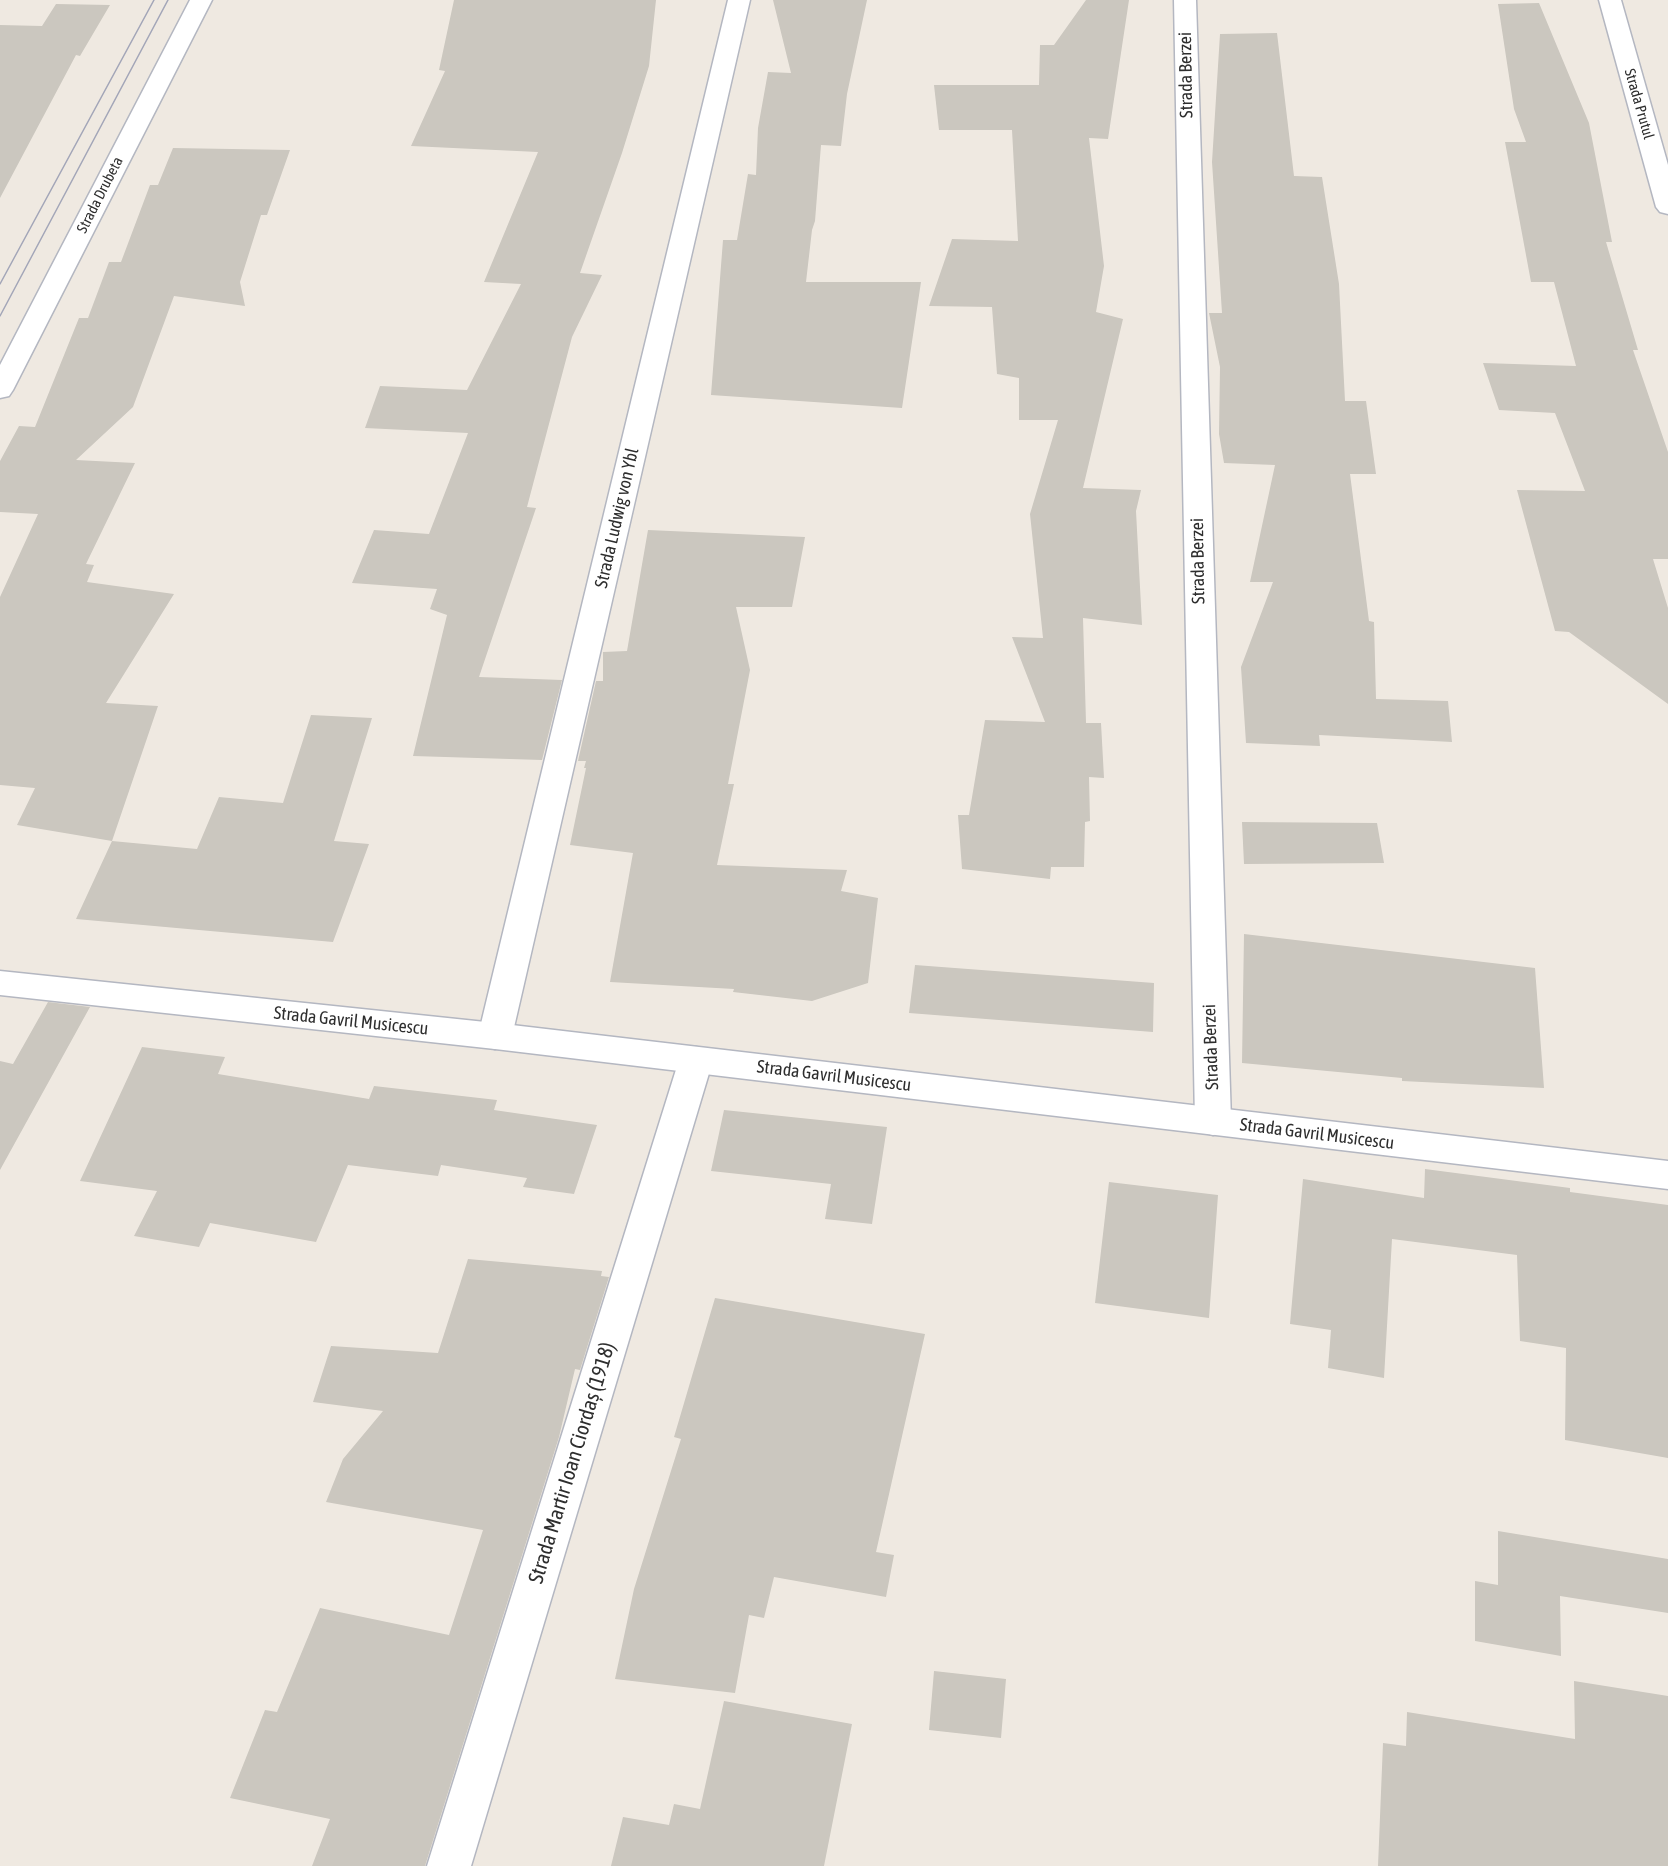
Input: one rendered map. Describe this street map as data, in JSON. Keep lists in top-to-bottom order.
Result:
{
  "streets": {
    "street": [
      "Strada Berzei",
      "Strada Prutul",
      "Strada Drubeta",
      "Strada Ludwig von Ybl",
      "Strada Gavril Musicescu",
      "Strada Martir Ioan Ciordaș (1918)"
    ]
  },
  "crossings": [
    ["Strada Berzei", "Strada Gavril Musicescu"],
    ["Strada Ludwig von Ybl", "Strada Gavril Musicescu"],
    ["Strada Gavril Musicescu", "Strada Martir Ioan Ciordaș (1918)"]
  ]
}
